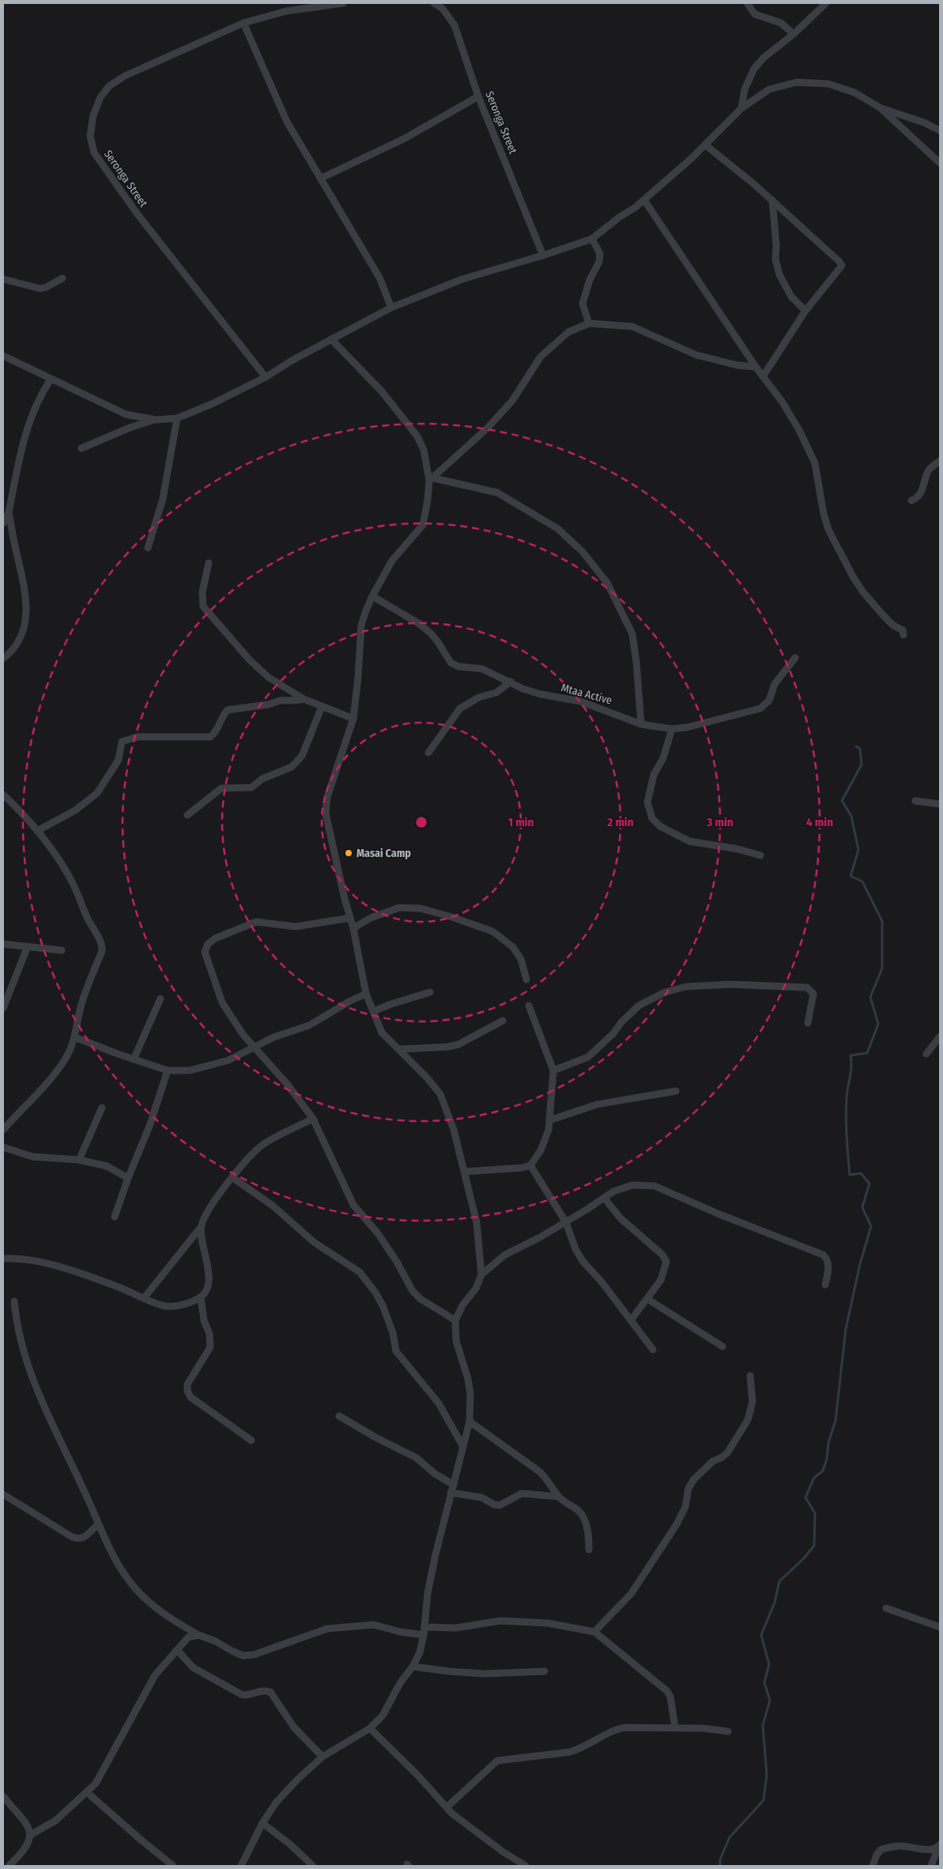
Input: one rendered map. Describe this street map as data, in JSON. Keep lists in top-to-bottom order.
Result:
{
  "streets": {
    "street": ["Seronga Street", "Mtaa Active"]
  },
  "places": ["Masai Camp"],
  "rings": [
    "1 min",
    "2 min",
    "3 min",
    "4 min"
  ]
}
